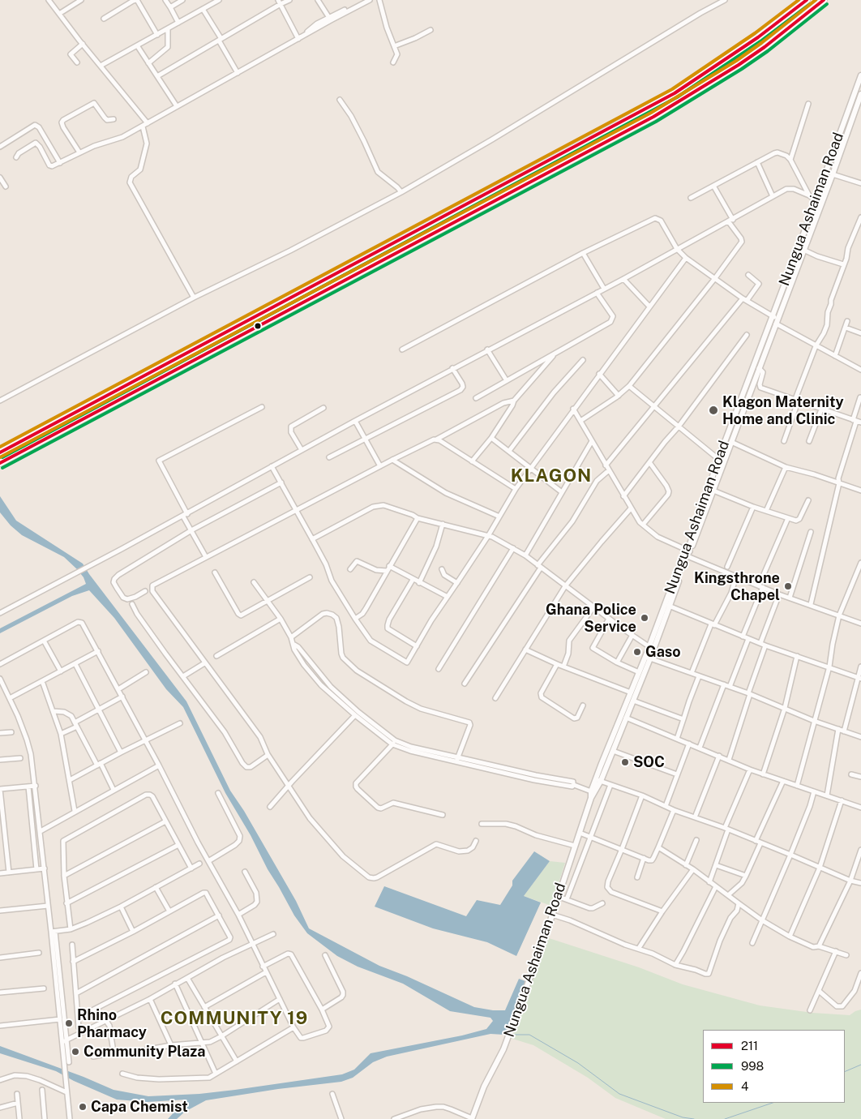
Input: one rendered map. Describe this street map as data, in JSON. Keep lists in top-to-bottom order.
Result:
{
  "streets": {
    "main road": ["Nungua Ashaiman Road"]
  },
  "districts": ["KLAGON", "COMMUNITY 19"],
  "places": [
    "Klagon Maternity Home and Clinic",
    "Kingsthrone Chapel",
    "Ghana Police Service",
    "Gaso",
    "SOC",
    "Rhino Pharmacy",
    "Community Plaza",
    "Capa Chemist"
  ],
  "lines": ["transit line 211", "transit line 4", "transit line 998"],
  "legend": ["211", "998", "4"]
}
